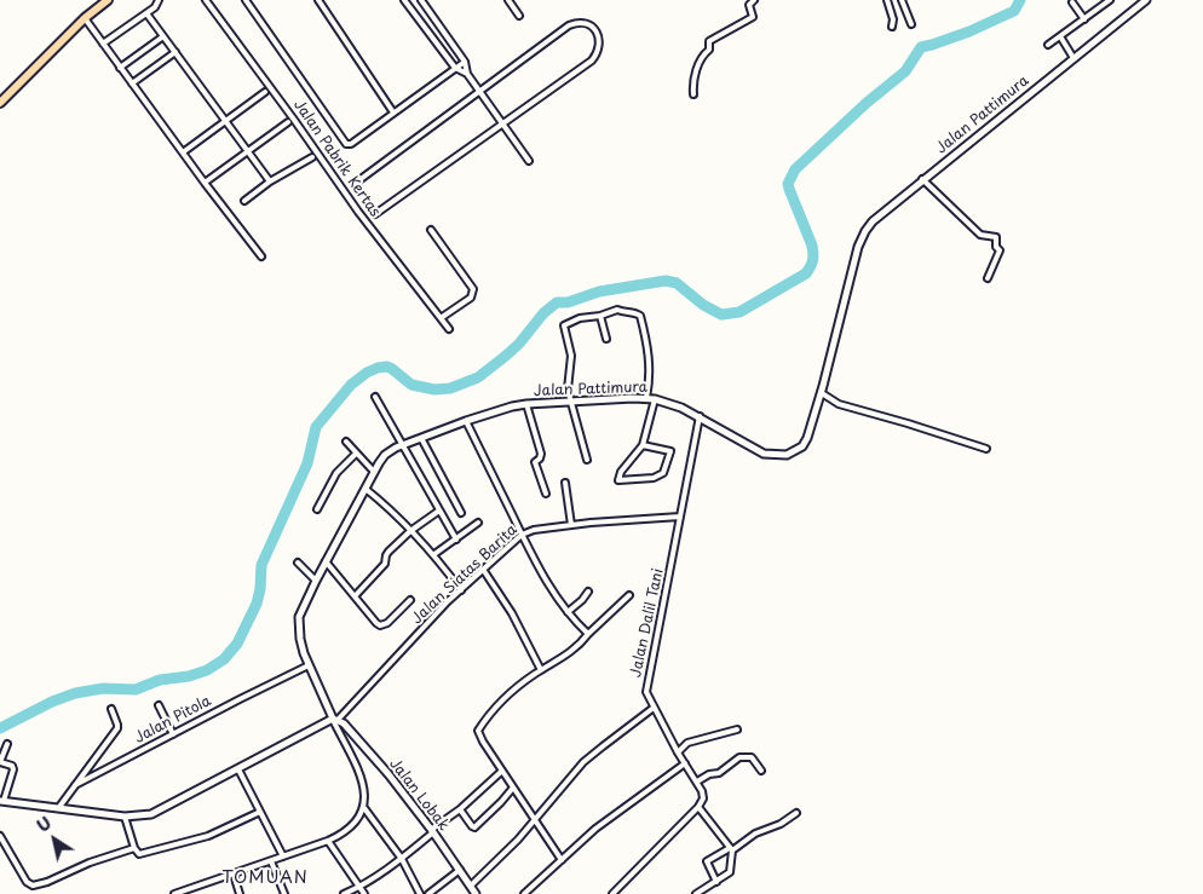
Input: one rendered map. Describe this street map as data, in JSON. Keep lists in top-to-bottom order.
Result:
{
  "streets": {
    "street": [
      "Jalan Pattimura",
      "Jalan Pabrik Kertas",
      "Jalan Siatas Barita",
      "Jalan Dalil Tani",
      "Jalan Pitola",
      "Jalan Lobak"
    ]
  },
  "crossings": [
    ["Jalan Pattimura", "Jalan Siatas Barita"],
    ["Jalan Pattimura", "Jalan Dalil Tani"],
    ["Jalan Pattimura", "Jalan Pitola"],
    ["Jalan Pattimura", "Jalan Lobak"],
    ["Jalan Siatas Barita", "Jalan Dalil Tani"],
    ["Jalan Siatas Barita", "Jalan Pitola"],
    ["Jalan Siatas Barita", "Jalan Lobak"]
  ],
  "districts": ["TOMUAN"],
  "north": "top left"
}
